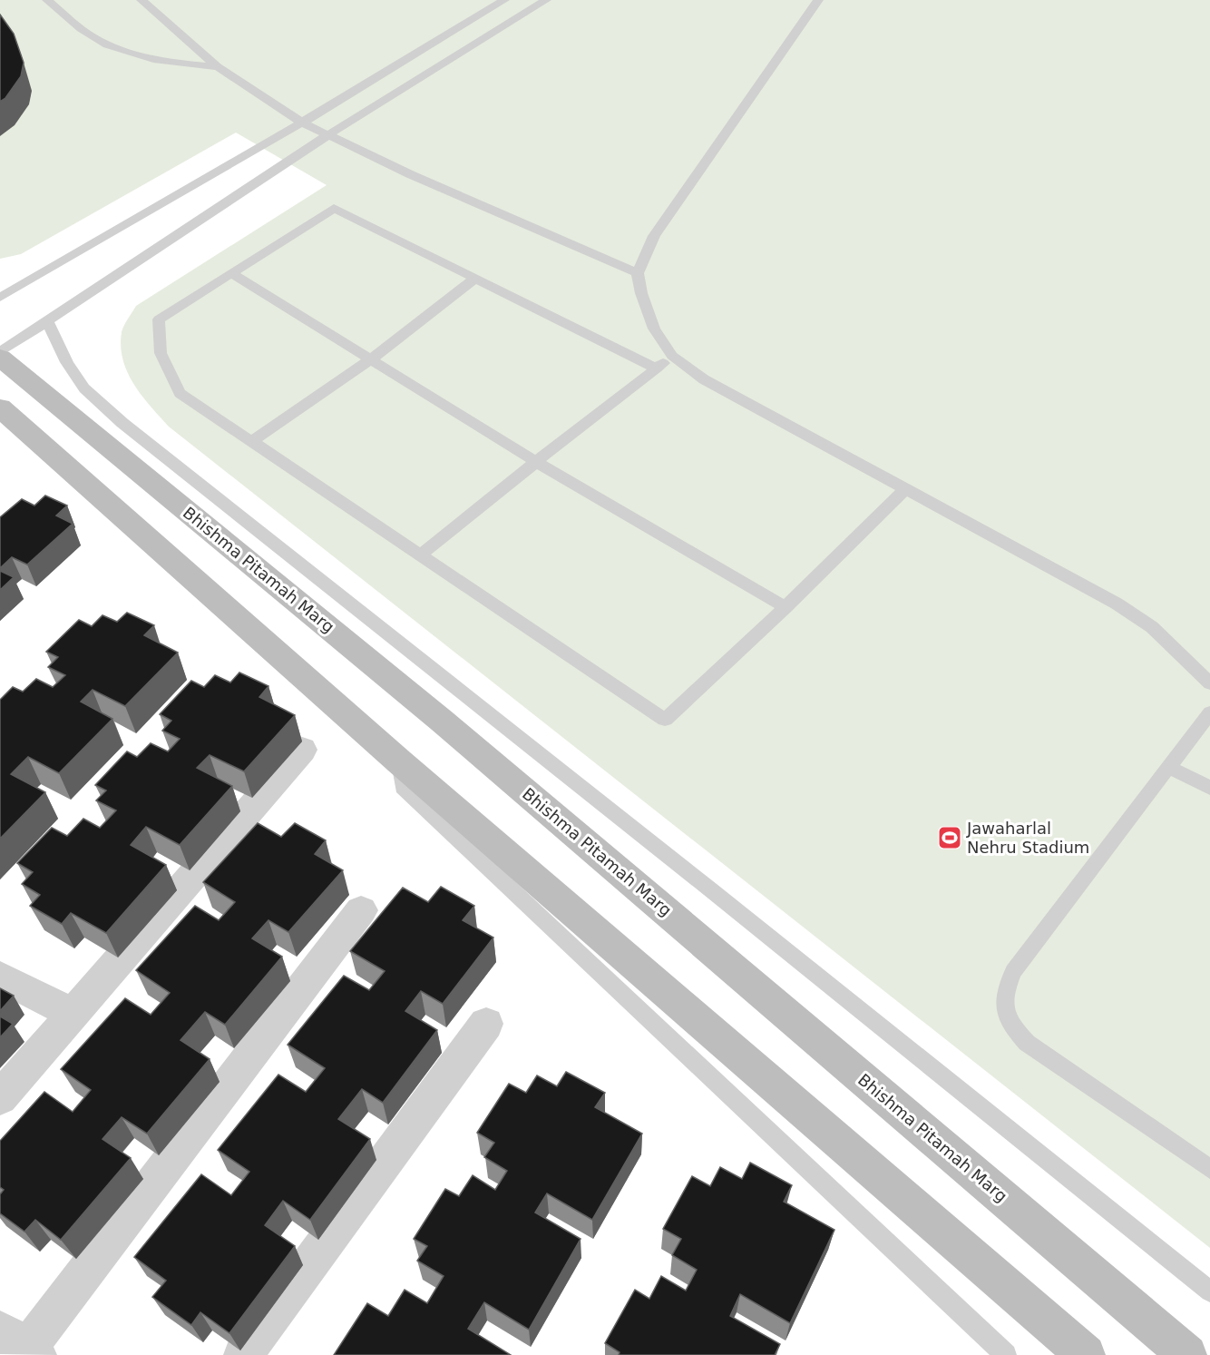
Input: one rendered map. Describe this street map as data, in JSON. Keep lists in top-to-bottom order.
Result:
{
  "streets": {
    "main road": ["Bhishma Pitamah Marg"]
  },
  "places": {
    "sports": ["Jawaharlal Nehru Stadium"]
  }
}
